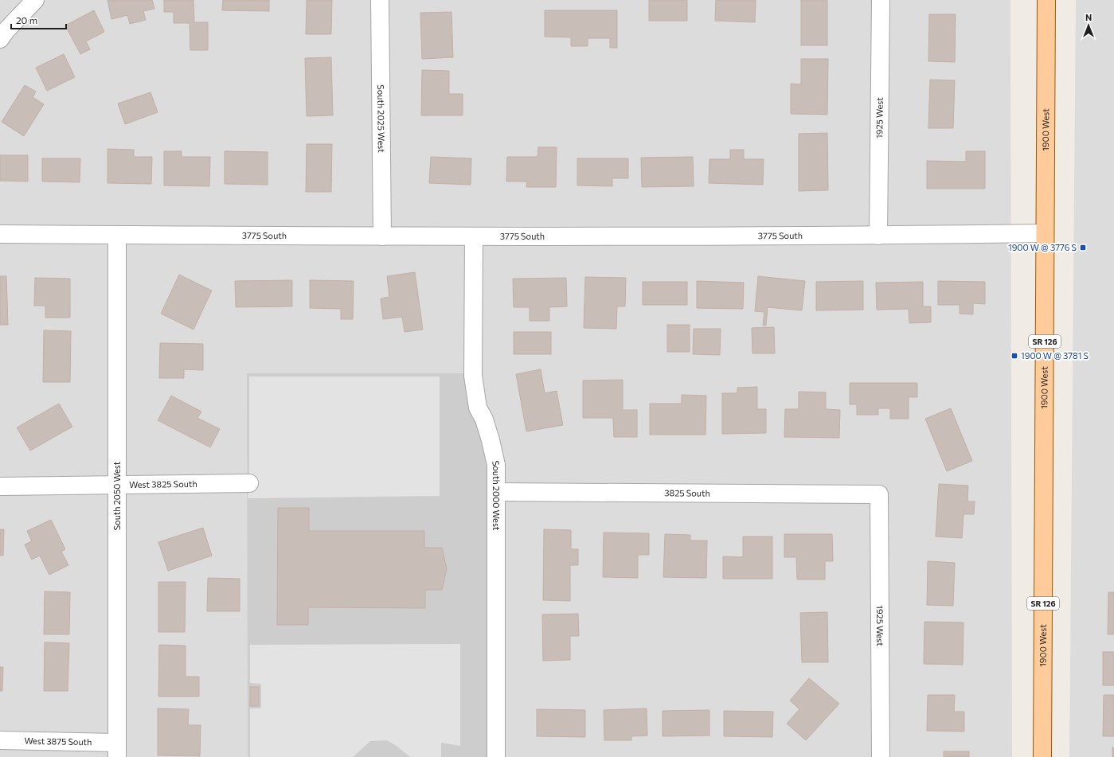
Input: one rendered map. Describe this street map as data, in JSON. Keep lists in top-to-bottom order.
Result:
{
  "streets": {
    "main road": ["1900 West", "SR 126"],
    "street": [
      "1925 West",
      "South 2025 West",
      "3775 South",
      "West 3825 South",
      "3825 South",
      "South 2000 West",
      "South 2050 West",
      "West 3875 South"
    ]
  },
  "crossings": [
    ["1925 West", "3775 South"],
    ["1925 West", "3825 South"],
    ["South 2025 West", "3775 South"],
    ["1900 West", "3775 South"],
    ["3775 South", "South 2000 West"],
    ["3775 South", "South 2050 West"],
    ["West 3825 South", "South 2050 West"],
    ["3825 South", "South 2000 West"],
    ["South 2050 West", "West 3875 South"]
  ],
  "places": {
    "transit": ["1900 W @ 3776 S", "1900 W @ 3781 S"]
  },
  "scale_bar": "20 m",
  "north": "top"
}
